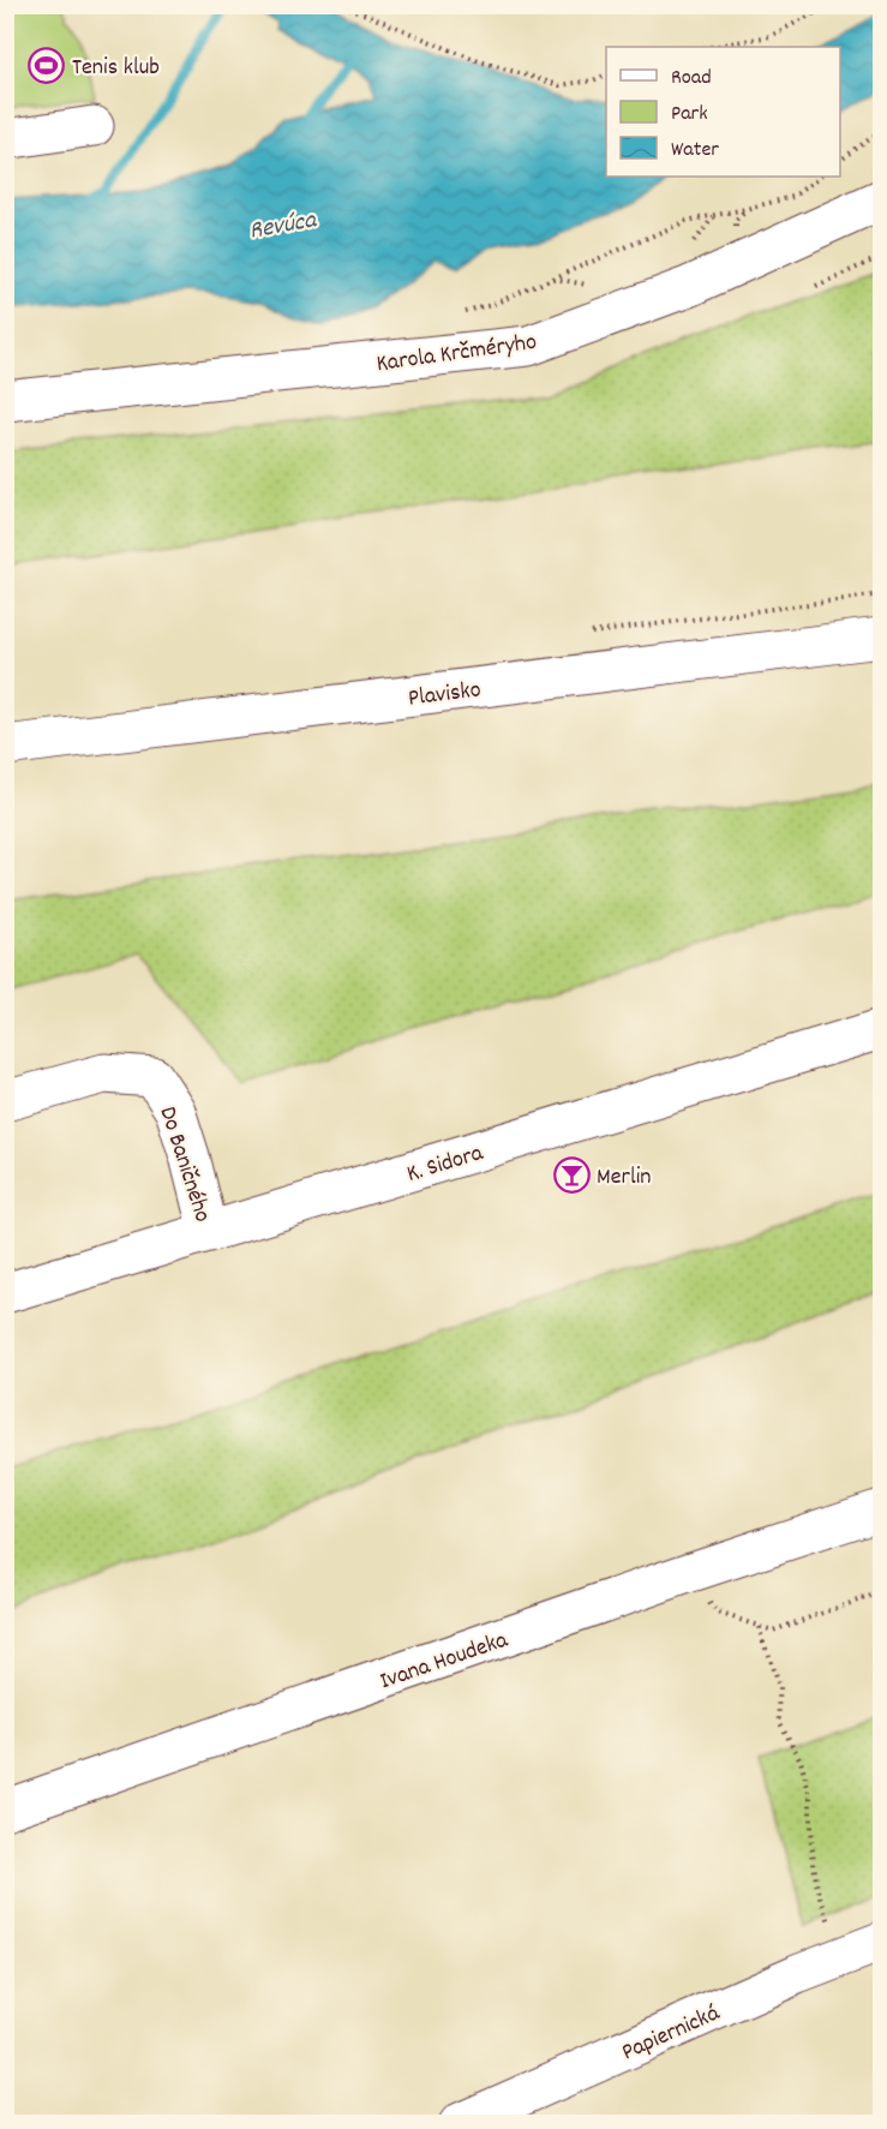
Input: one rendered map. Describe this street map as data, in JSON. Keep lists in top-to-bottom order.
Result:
{
  "streets": {
    "street": [
      "Karola Krčméryho",
      "Plavisko",
      "K. Sidora",
      "Do Baničného",
      "Ivana Houdeka",
      "Papiernická"
    ]
  },
  "crossings": [
    ["K. Sidora", "Do Baničného"]
  ],
  "water": ["Revúca"],
  "places": {
    "sports": ["Tenis klub"],
    "bar": ["Merlin"]
  },
  "legend": ["Road", "Park", "Water"]
}
